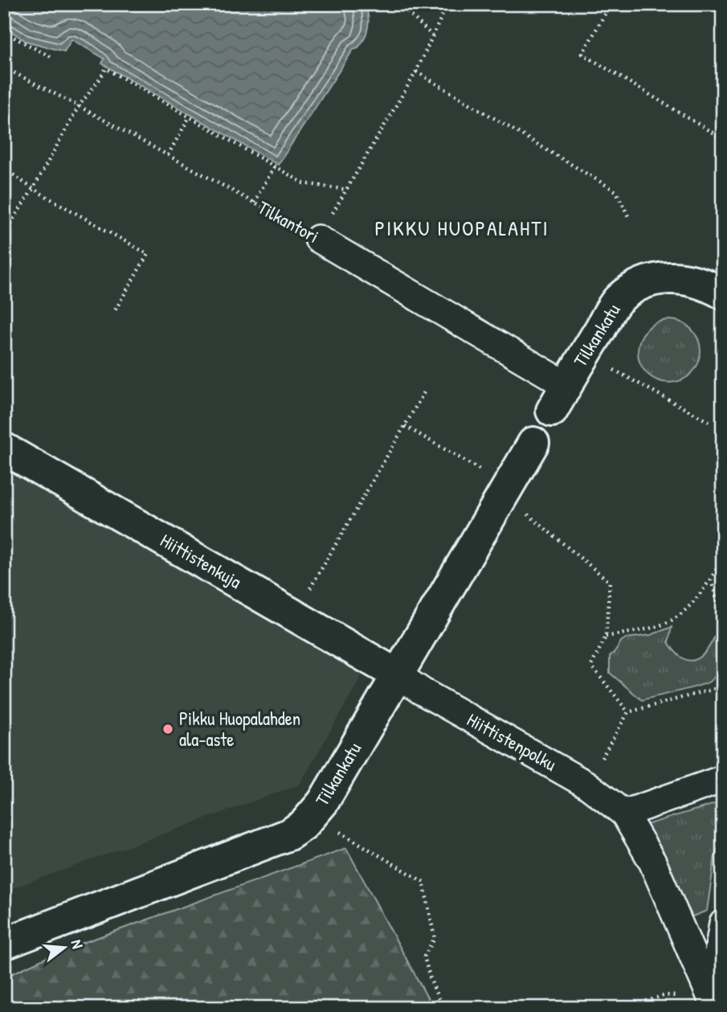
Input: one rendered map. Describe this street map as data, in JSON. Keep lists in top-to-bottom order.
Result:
{
  "streets": {
    "street": [
      "Tilkantori",
      "Tilkankatu",
      "Hiittistenkuja",
      "Hiittistenpolku"
    ]
  },
  "crossings": [
    ["Tilkantori", "Tilkankatu"],
    ["Tilkankatu", "Hiittistenkuja"],
    ["Tilkankatu", "Hiittistenpolku"],
    ["Hiittistenkuja", "Hiittistenpolku"]
  ],
  "districts": ["PIKKU HUOPALAHTI"],
  "places": ["Pikku Huopalahden ala-aste"],
  "north": "right"
}
